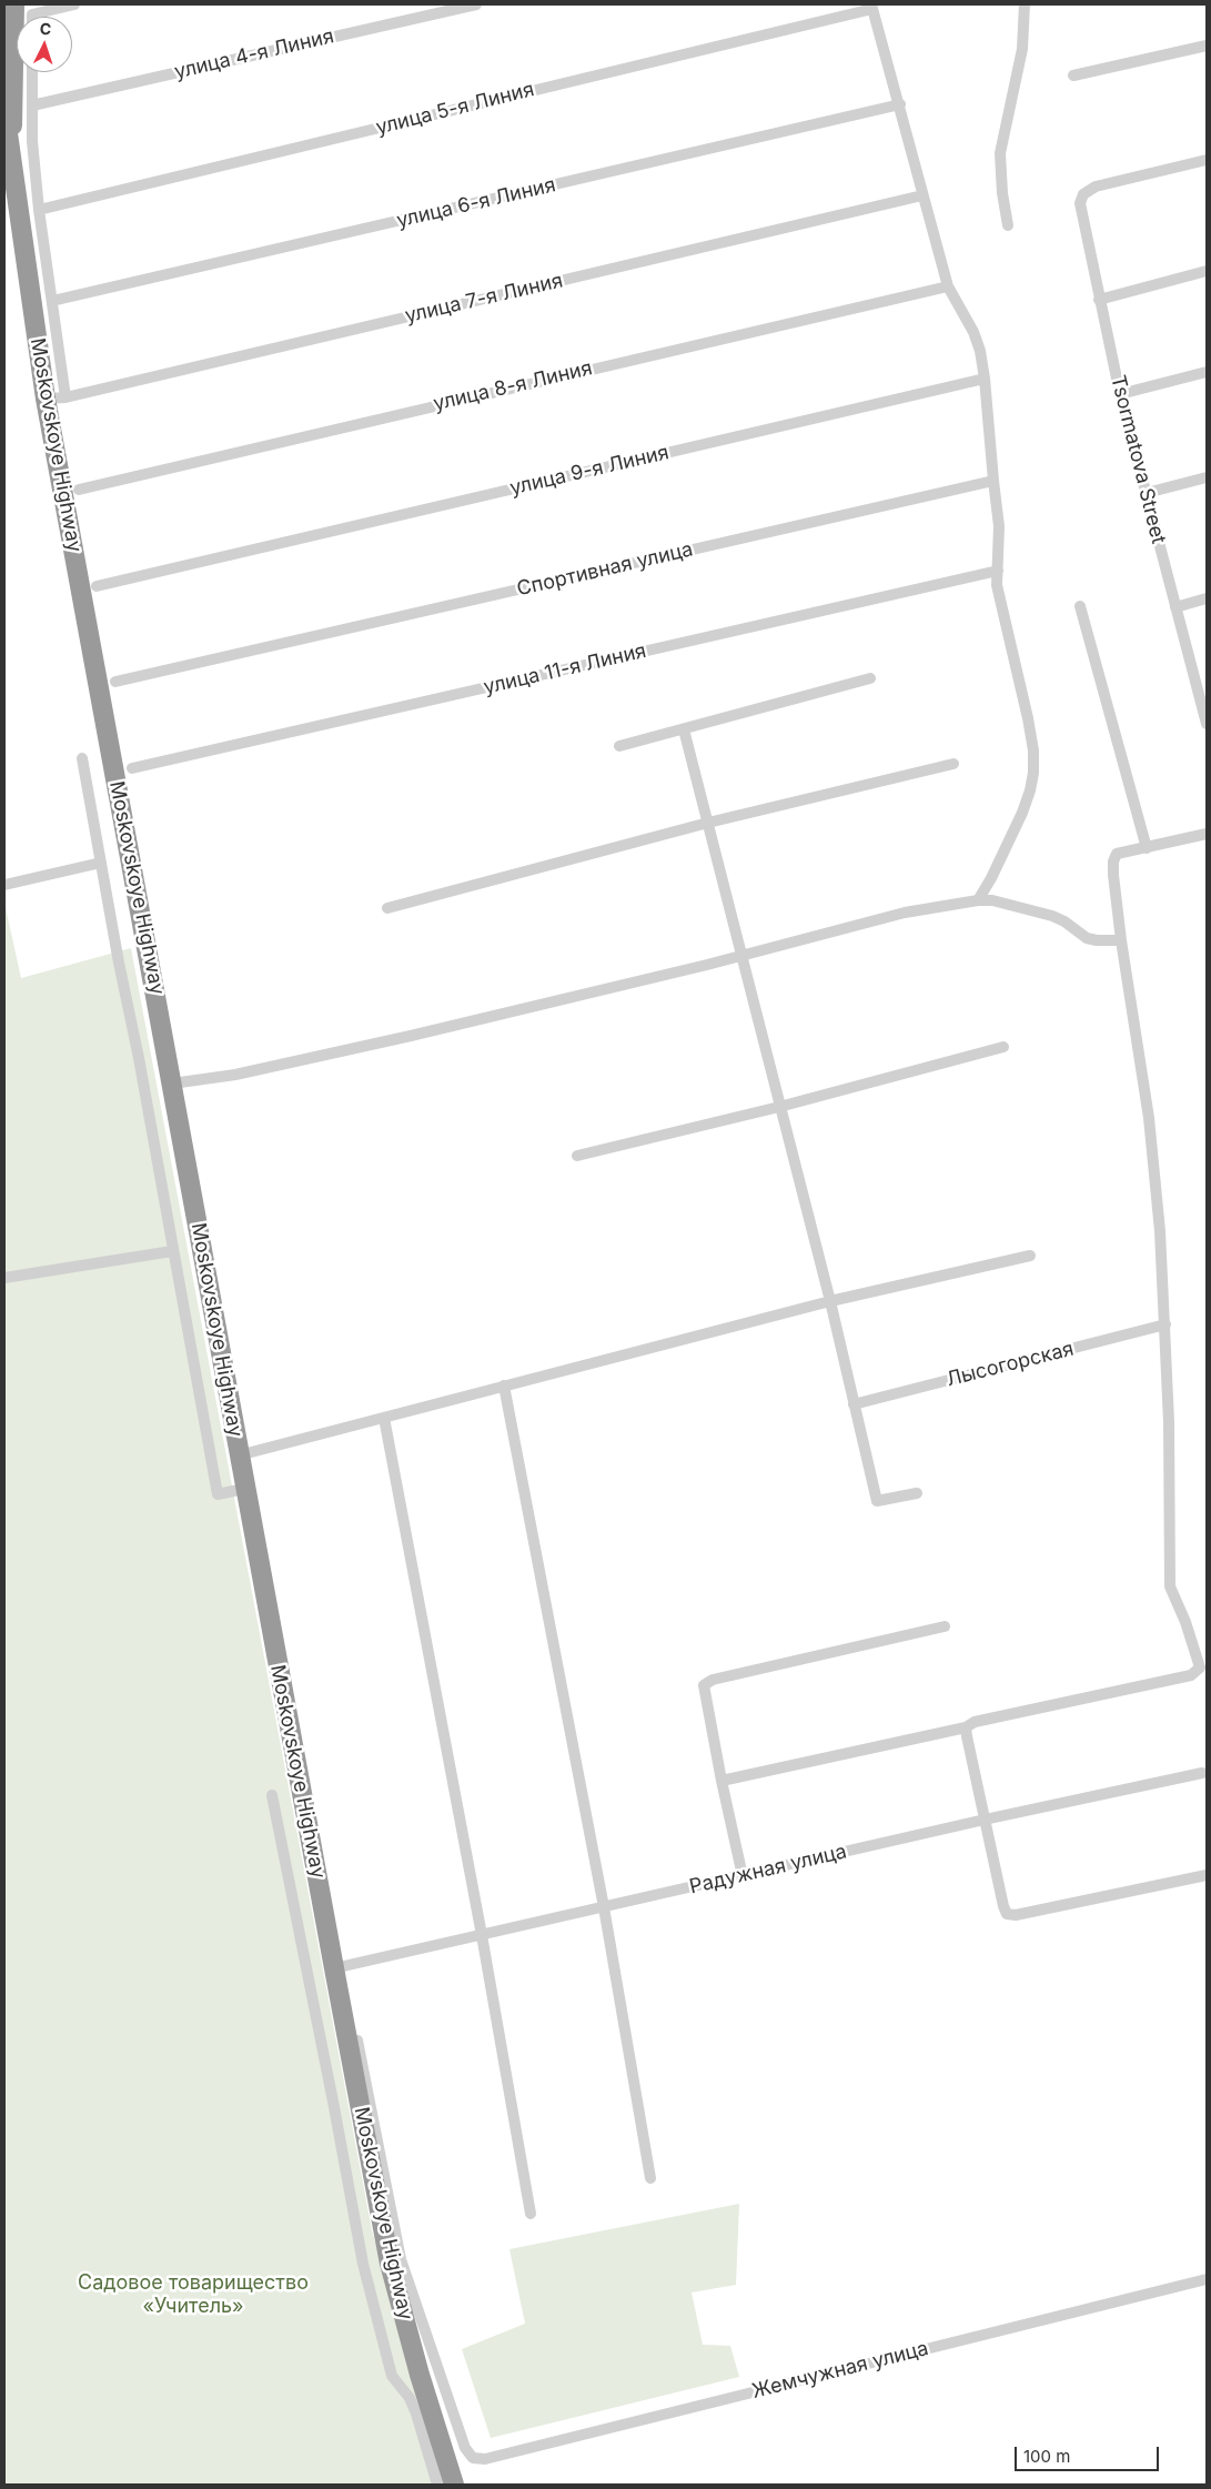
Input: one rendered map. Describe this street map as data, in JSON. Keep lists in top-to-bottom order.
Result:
{
  "streets": {
    "highway": ["Moskovskoye Highway"],
    "street": [
      "улица 4-я Линия",
      "улица 5-я Линия",
      "улица 6-я Линия",
      "улица 7-я Линия",
      "улица 8-я Линия",
      "Tsormatova Street",
      "улица 9-я Линия",
      "Спортивная улица",
      "улица 11-я Линия",
      "Лысогорская",
      "Радужная улица",
      "Жемчужная улица"
    ]
  },
  "crossings": [
    ["улица 7-я Линия", "Moskovskoye Highway"],
    ["Moskovskoye Highway", "Радужная улица"],
    ["Moskovskoye Highway", "Жемчужная улица"],
    ["Радужная улица", "Жемчужная улица"]
  ],
  "parks": ["Садовое товарищество «Учитель»"],
  "scale_bar": "100 m",
  "north": "top"
}
